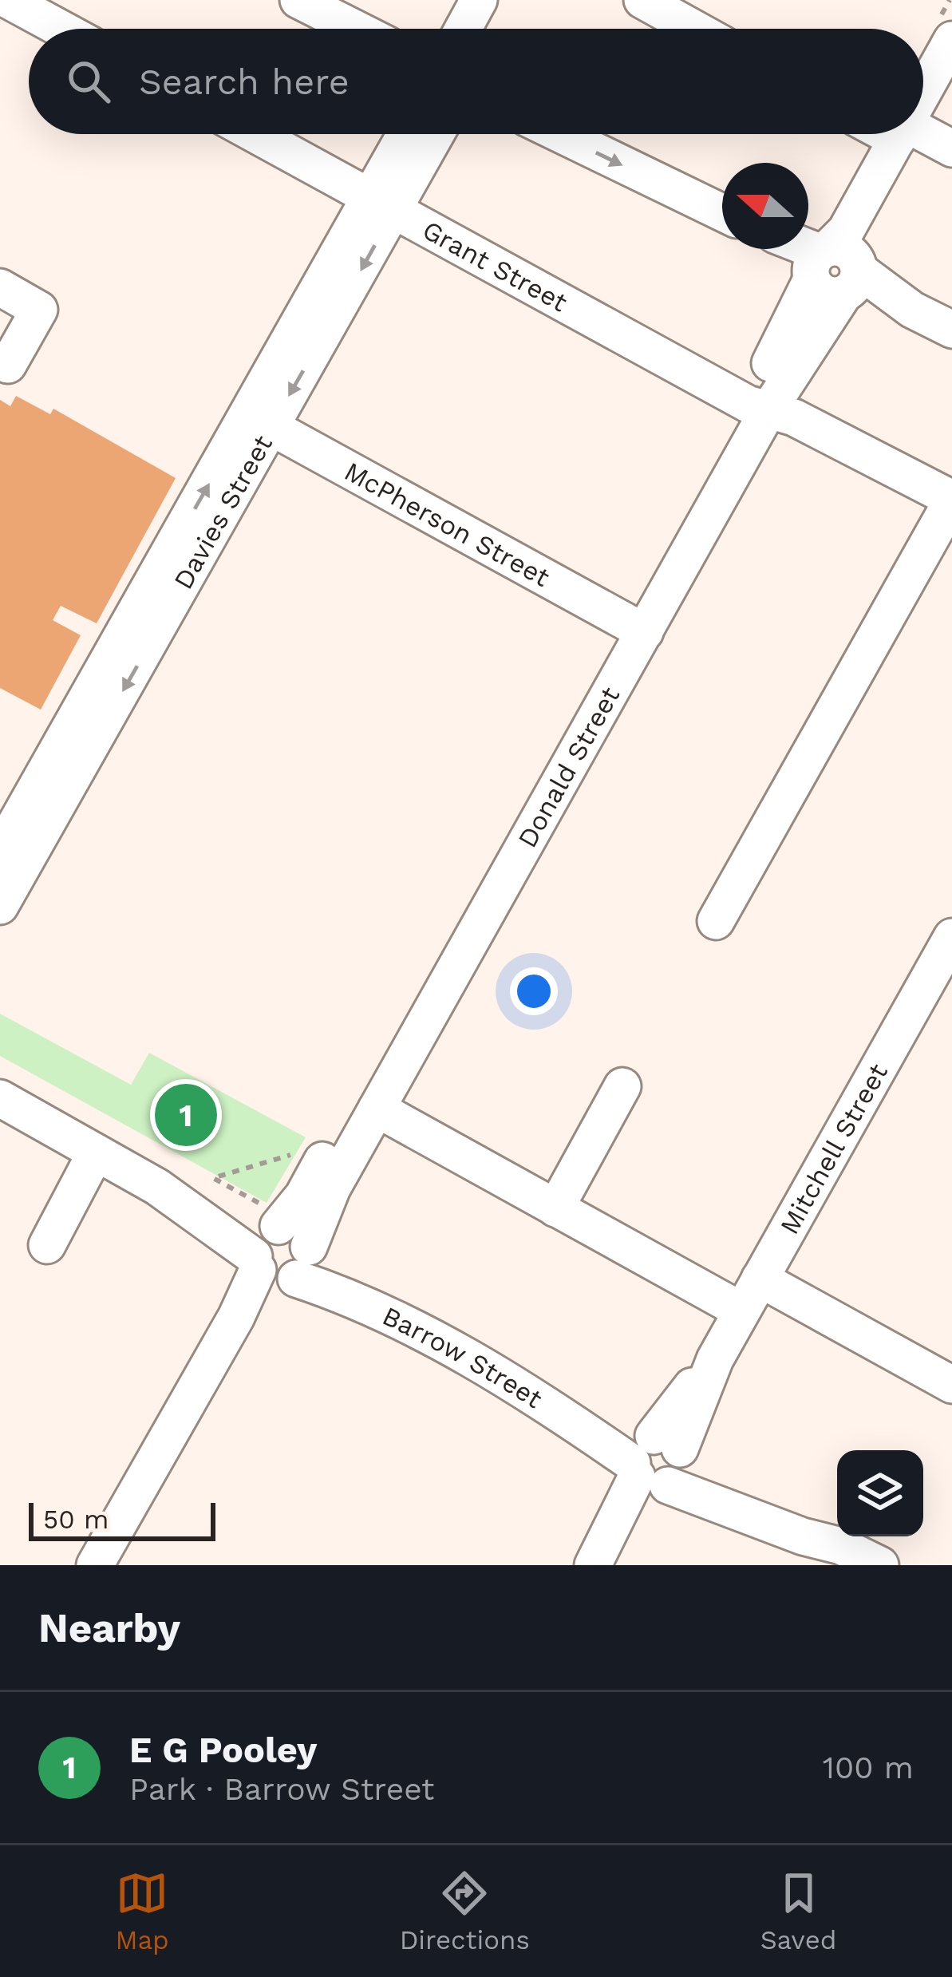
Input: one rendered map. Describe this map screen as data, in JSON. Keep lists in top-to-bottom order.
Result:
{
  "streets": {
    "street": [
      "Grant Street",
      "Davies Street",
      "McPherson Street",
      "Donald Street",
      "Mitchell Street",
      "Barrow Street"
    ]
  },
  "crossings": [
    ["Grant Street", "Davies Street"],
    ["Grant Street", "Donald Street"],
    ["Davies Street", "McPherson Street"],
    ["McPherson Street", "Donald Street"],
    ["Donald Street", "Barrow Street"],
    ["Mitchell Street", "Barrow Street"]
  ],
  "scale_bar": "50 m",
  "north": "left",
  "page": {
    "search": "Search here",
    "pins": "1",
    "scale": "50 m",
    "heading": "Nearby",
    "list": [
      {
        "mark": "1",
        "name": "E G Pooley",
        "note": "Park · Barrow Street",
        "value": "100 m"
      }
    ],
    "nav": ["Map", "Directions", "Saved"]
  }
}
